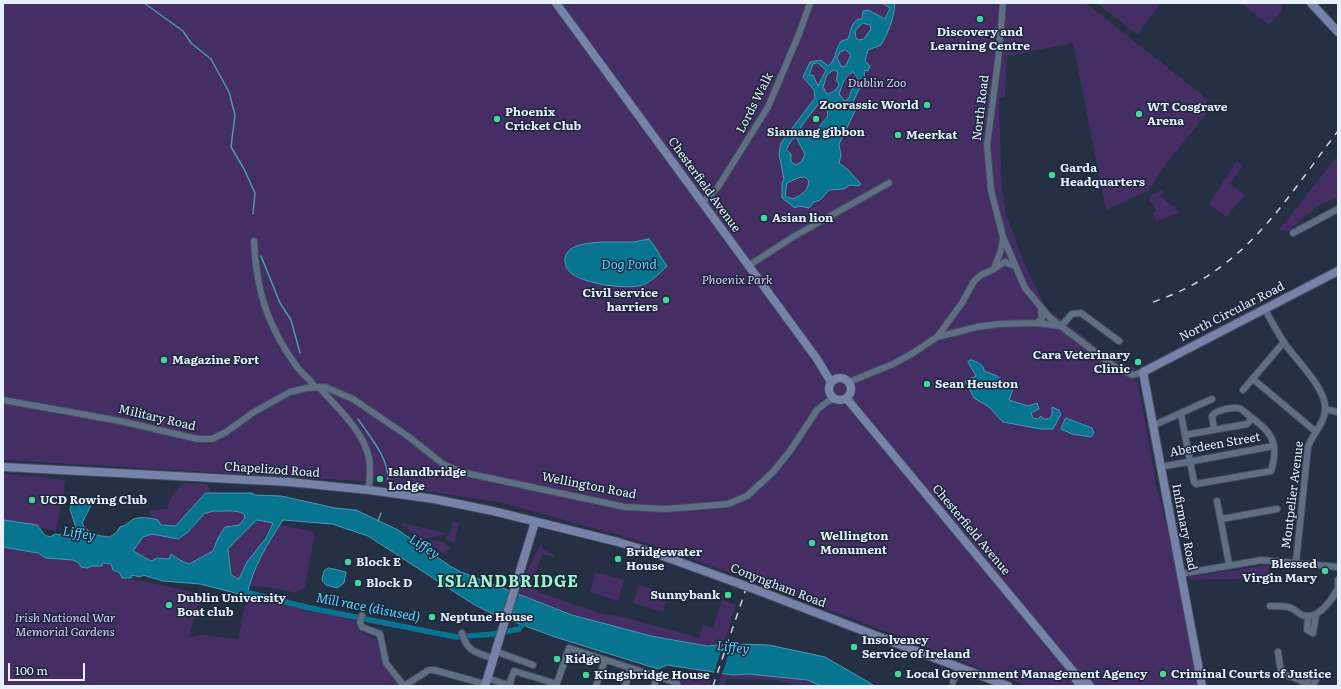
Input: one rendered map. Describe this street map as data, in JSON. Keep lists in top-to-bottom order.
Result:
{
  "streets": {
    "main road": [
      "Chesterfield Avenue",
      "North Circular Road",
      "Chapelizod Road",
      "Infirmary Road",
      "Conyngham Road"
    ],
    "street": [
      "Lords Walk",
      "North Road",
      "Military Road",
      "Aberdeen Street",
      "Wellington Road",
      "Montpelier Avenue"
    ]
  },
  "crossings": [
    ["Lords Walk", "Chesterfield Avenue"],
    ["Chesterfield Avenue", "Wellington Road"],
    ["North Circular Road", "Infirmary Road"],
    ["Military Road", "Wellington Road"],
    ["Aberdeen Street", "Infirmary Road"],
    ["Chapelizod Road", "Conyngham Road"]
  ],
  "districts": ["ISLANDBRIDGE"],
  "water": ["Dog Pond", "Liffey", "Mill race (disused)"],
  "parks": ["Dublin Zoo", "Phoenix Park", "Irish National War Memorial Gardens"],
  "places": [
    "Discovery and Learning Centre",
    "Zoorassic World",
    "WT Cosgrave Arena",
    "Phoenix Cricket Club",
    "Siamang gibbon",
    "Meerkat",
    "Garda Headquarters",
    "Asian lion",
    "Civil service harriers",
    "Magazine Fort",
    "Cara Veterinary Clinic",
    "Sean Heuston",
    "Islandbridge Lodge",
    "UCD Rowing Club",
    "Wellington Monument",
    "Bridgewater House",
    "Block E",
    "Blessed Virgin Mary",
    "Block D",
    "Sunnybank",
    "Dublin University Boat club",
    "Neptune House",
    "Insolvency Service of Ireland",
    "Ridge",
    "Local Government Management Agency",
    "Criminal Courts of Justice",
    "Kingsbridge House"
  ],
  "scale_bar": "100 m"
}
